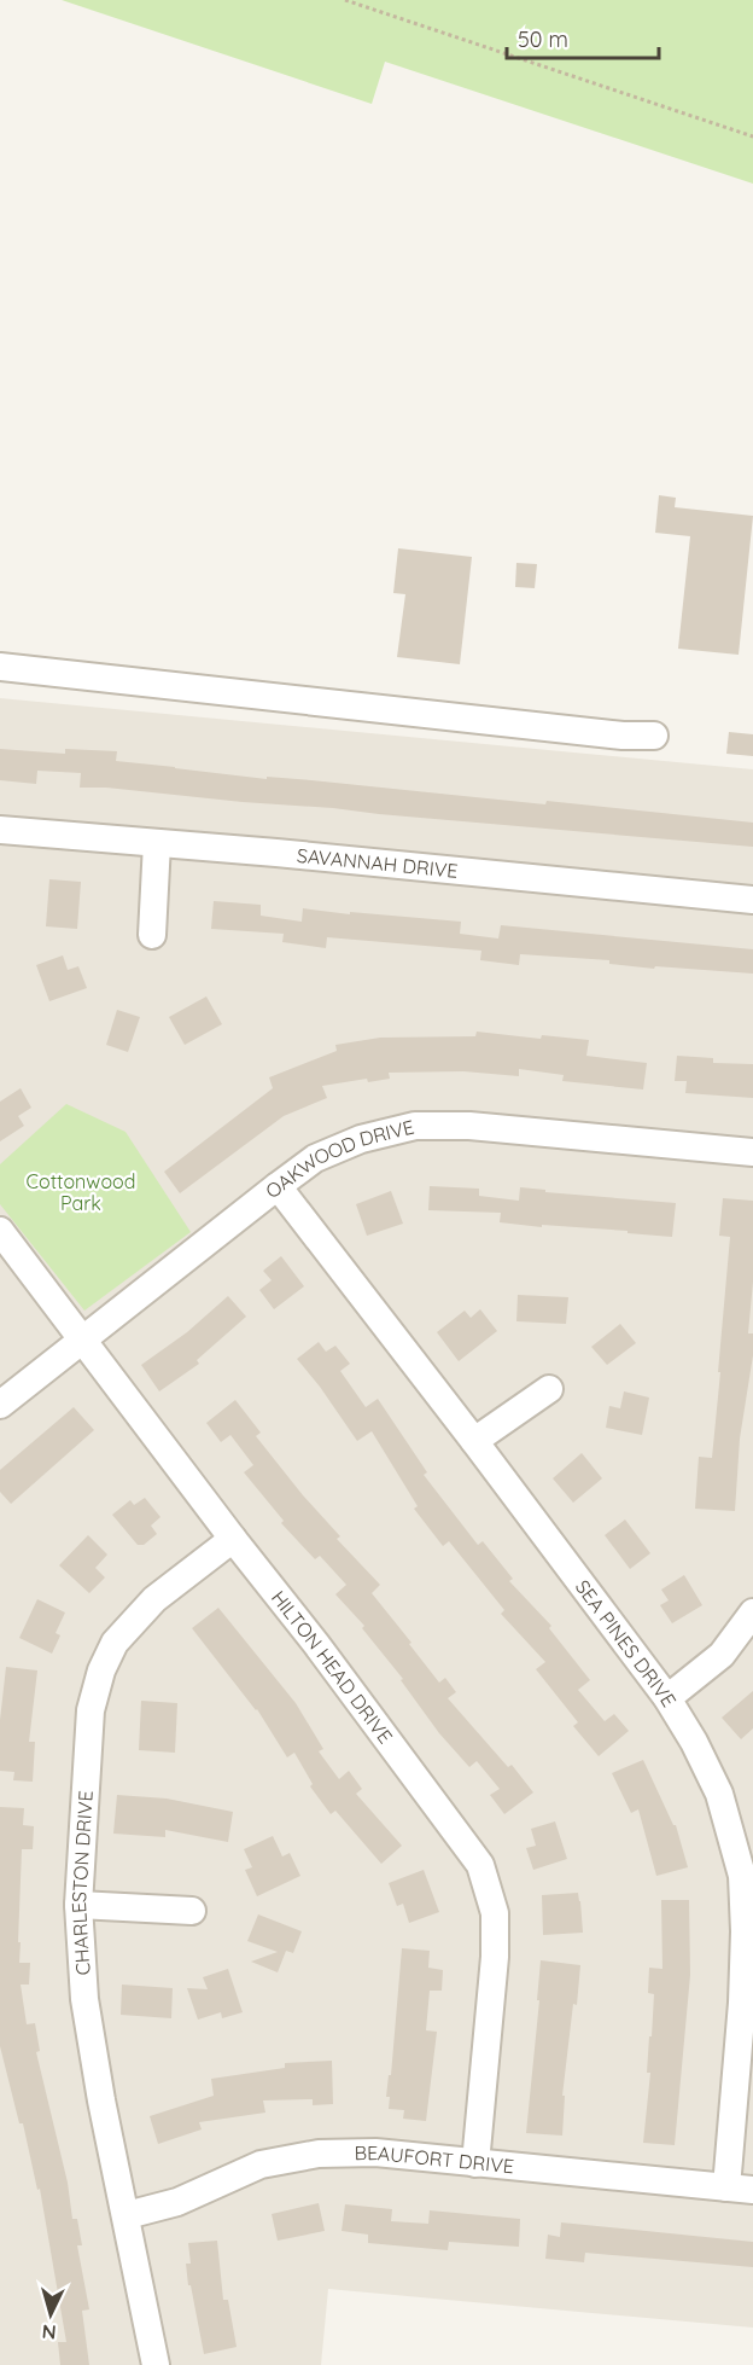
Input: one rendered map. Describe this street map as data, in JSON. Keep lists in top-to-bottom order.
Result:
{
  "streets": {
    "street": [
      "SAVANNAH DRIVE",
      "OAKWOOD DRIVE",
      "SEA PINES DRIVE",
      "HILTON HEAD DRIVE",
      "CHARLESTON DRIVE",
      "BEAUFORT DRIVE"
    ]
  },
  "crossings": [
    ["OAKWOOD DRIVE", "SEA PINES DRIVE"],
    ["OAKWOOD DRIVE", "HILTON HEAD DRIVE"],
    ["SEA PINES DRIVE", "BEAUFORT DRIVE"],
    ["HILTON HEAD DRIVE", "CHARLESTON DRIVE"],
    ["HILTON HEAD DRIVE", "BEAUFORT DRIVE"],
    ["CHARLESTON DRIVE", "BEAUFORT DRIVE"]
  ],
  "parks": ["Cottonwood Park"],
  "scale_bar": "50 m",
  "north": "bottom"
}
